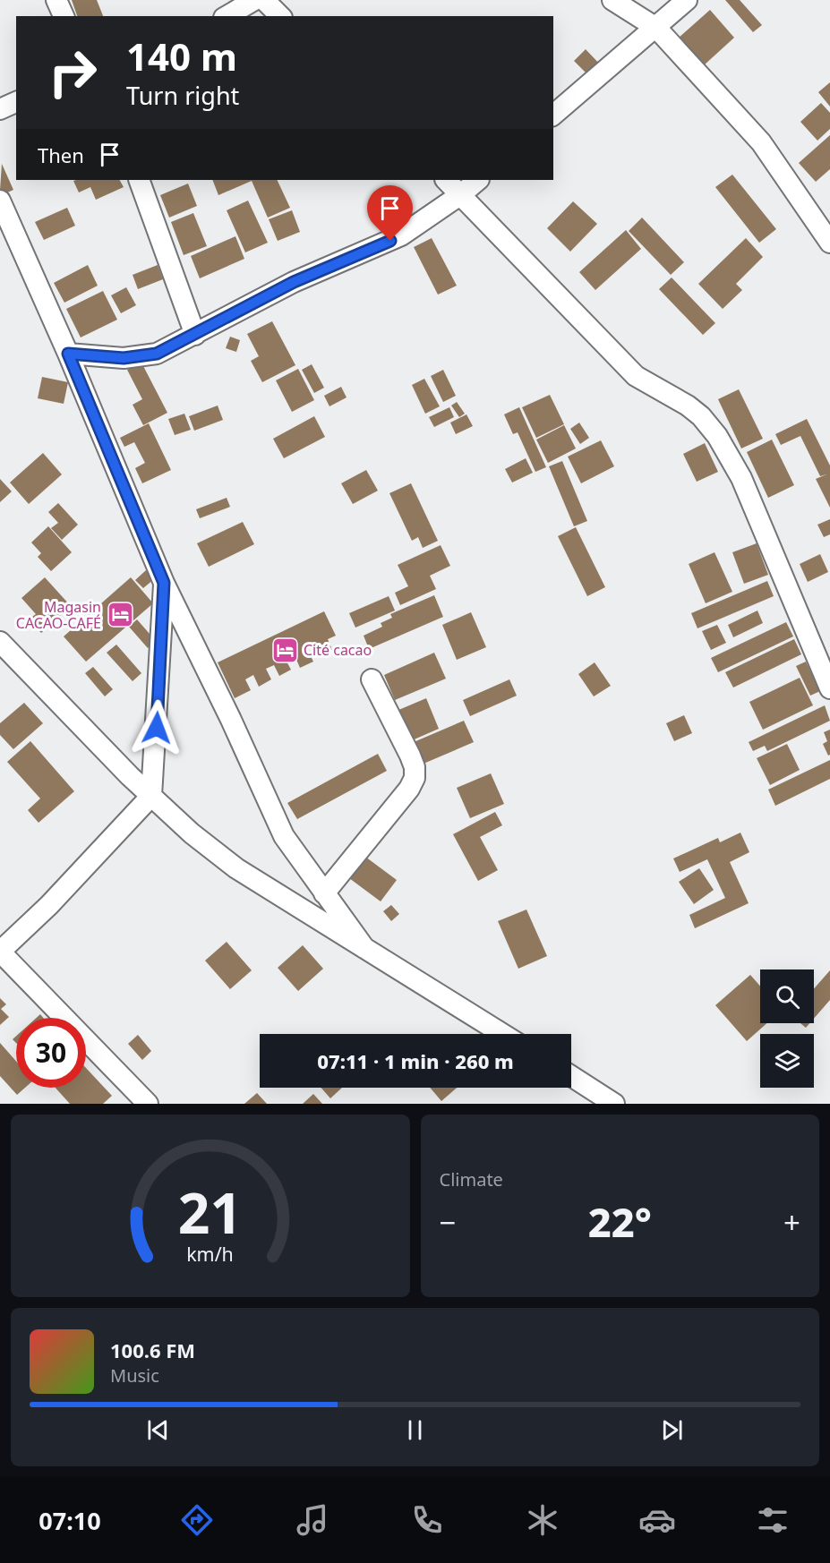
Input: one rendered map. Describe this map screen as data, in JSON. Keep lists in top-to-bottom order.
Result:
{
  "places": {
    "hotel": ["Magasin CACAO-CAFÉ", "Cité cacao"]
  },
  "page": {
    "turn": ["140 m", "Turn right"],
    "then": "Then",
    "limit": "30",
    "trip": "07:11 · 1 min · 260 m",
    "tile": "Climate",
    "heat": ["−", "22°", "+"],
    "song": ["100.6 FM", "Music"],
    "tabs": "07:10",
    "gauge": ["21", "km/h"]
  }
}
